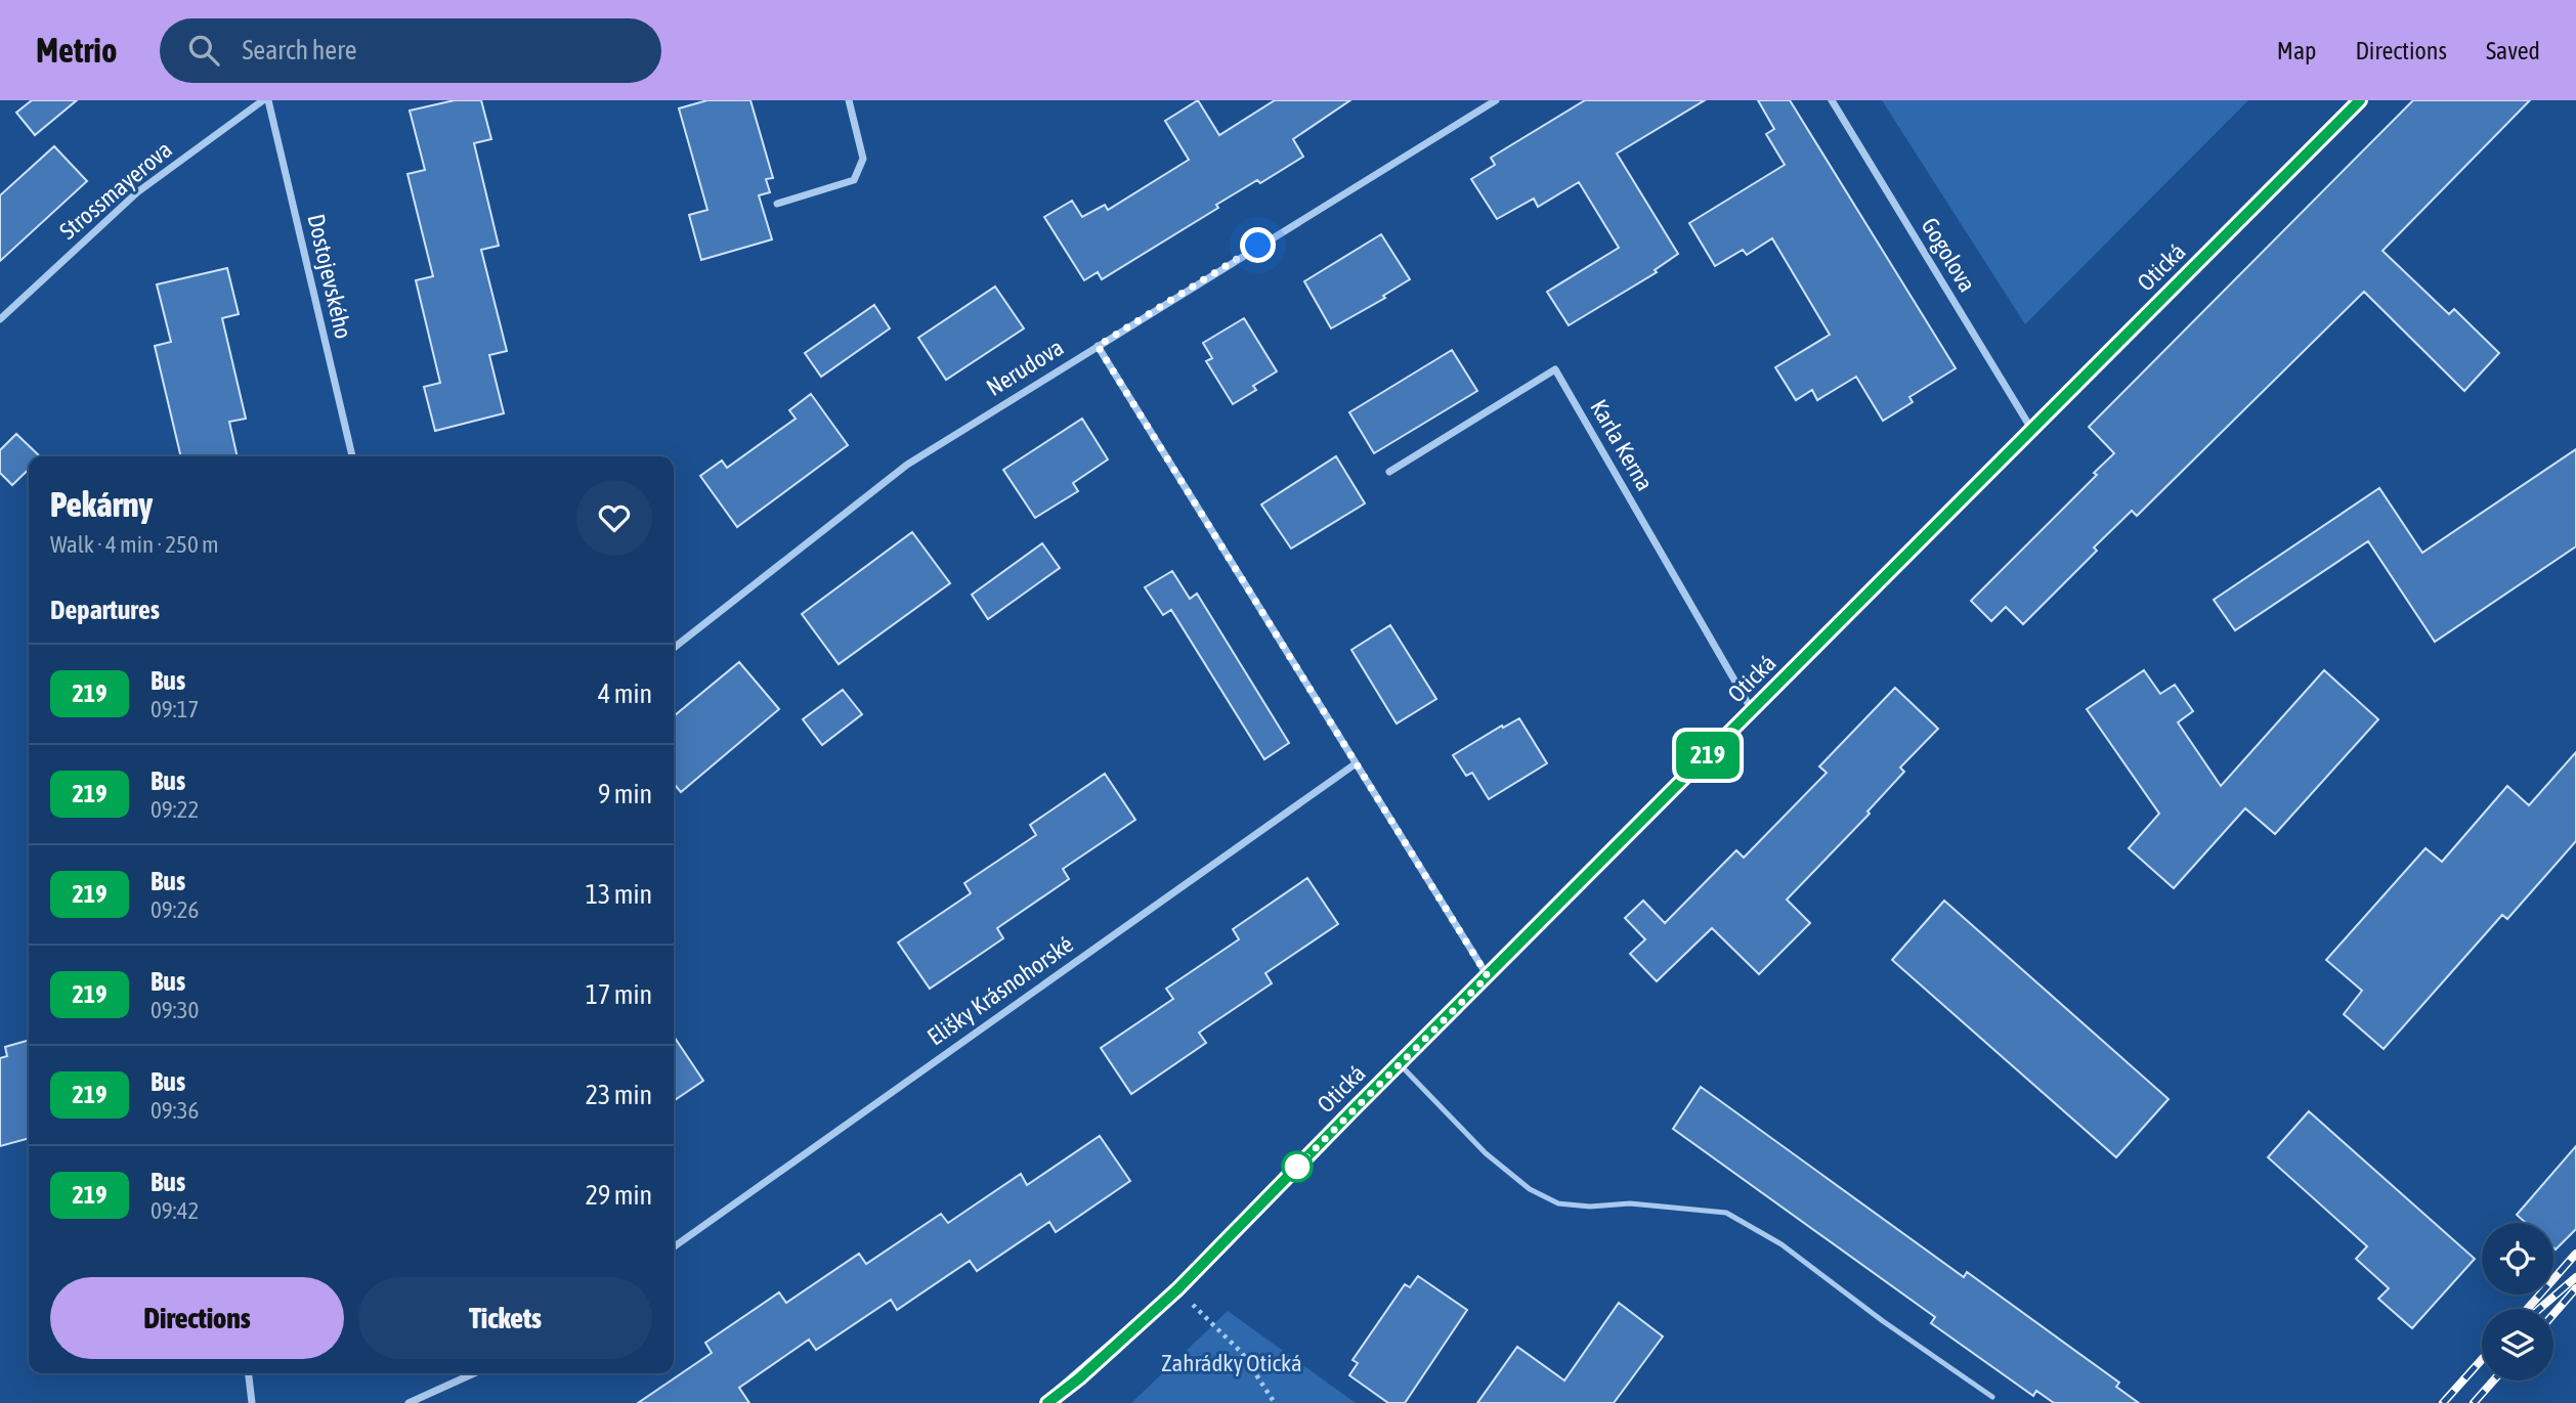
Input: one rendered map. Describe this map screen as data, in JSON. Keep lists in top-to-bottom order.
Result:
{
  "streets": {
    "street": [
      "Strossmayerova",
      "Gogolova",
      "Otická",
      "Dostojevského",
      "Nerudova",
      "Karla Kerna",
      "Elišky Krásnohorské"
    ]
  },
  "crossings": [
    ["Gogolova", "Otická"],
    ["Otická", "Karla Kerna"]
  ],
  "parks": ["Zahrádky Otická"],
  "lines": ["bus line 219"],
  "page": {
    "header": "Metrio",
    "search": "Search here",
    "nav": ["Map", "Directions", "Saved"],
    "on_map": "219",
    "heading": [
      ["Pekárny", "Walk · 4 min · 250 m"],
      "Departures"
    ],
    "list": [
      {
        "mark": "219",
        "name": "Bus",
        "note": "09:17",
        "value": "4 min"
      },
      {
        "mark": "219",
        "name": "Bus",
        "note": "09:22",
        "value": "9 min"
      },
      {
        "mark": "219",
        "name": "Bus",
        "note": "09:26",
        "value": "13 min"
      },
      {
        "mark": "219",
        "name": "Bus",
        "note": "09:30",
        "value": "17 min"
      },
      {
        "mark": "219",
        "name": "Bus",
        "note": "09:36",
        "value": "23 min"
      },
      {
        "mark": "219",
        "name": "Bus",
        "note": "09:42",
        "value": "29 min"
      }
    ],
    "buttons": ["Directions", "Tickets"]
  }
}
